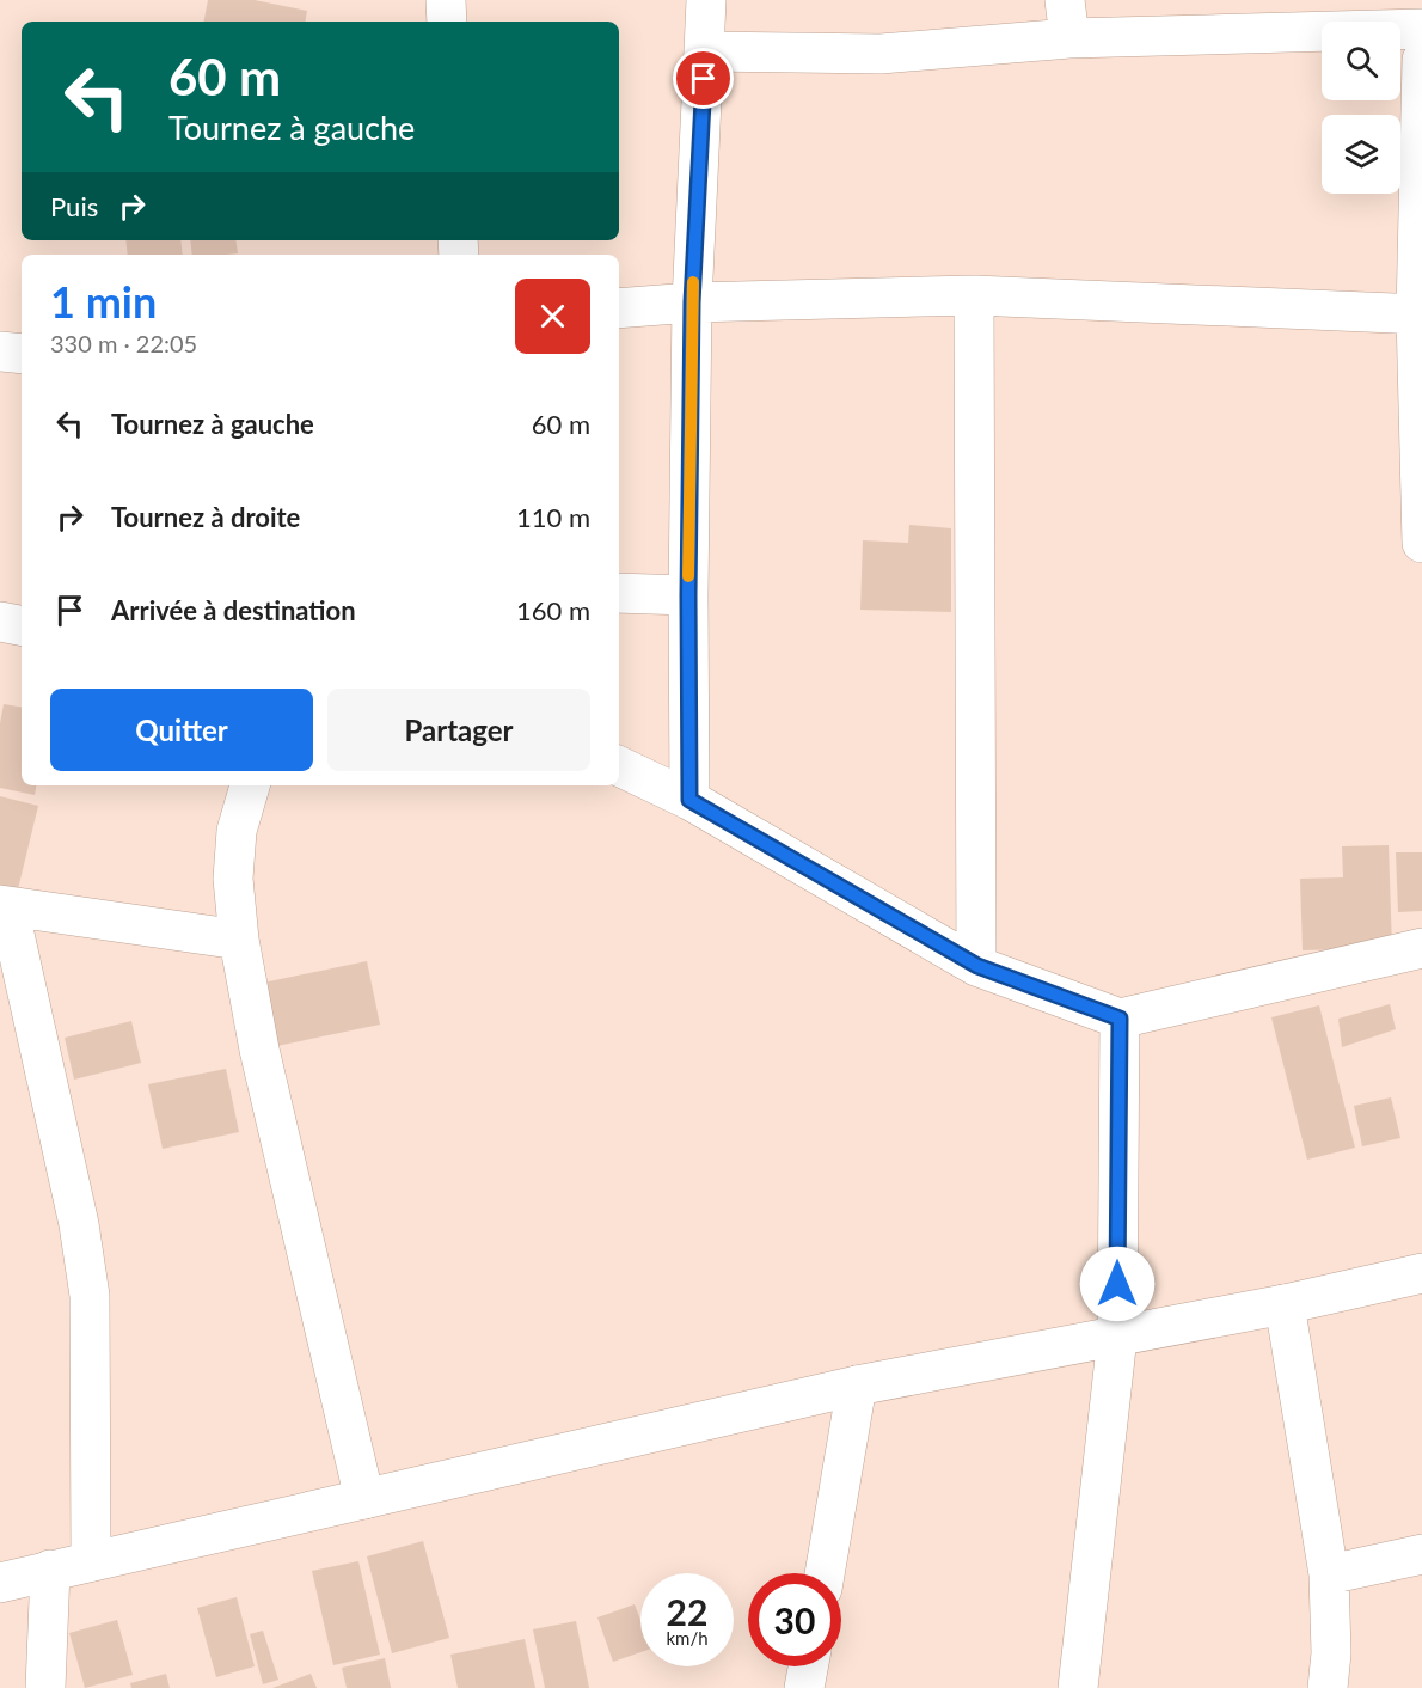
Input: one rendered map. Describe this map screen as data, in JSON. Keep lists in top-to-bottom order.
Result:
{
  "page": {
    "turn": ["60 m", "Tournez à gauche"],
    "then": "Puis",
    "heading": ["1 min", "330 m · 22:05"],
    "list": [
      {
        "name": "Tournez à gauche",
        "value": "60 m"
      },
      {
        "name": "Tournez à droite",
        "value": "110 m"
      },
      {
        "name": "Arrivée à destination",
        "value": "160 m"
      }
    ],
    "buttons": ["Quitter", "Partager"],
    "speed": "22 km/h",
    "limit": "30"
  }
}
